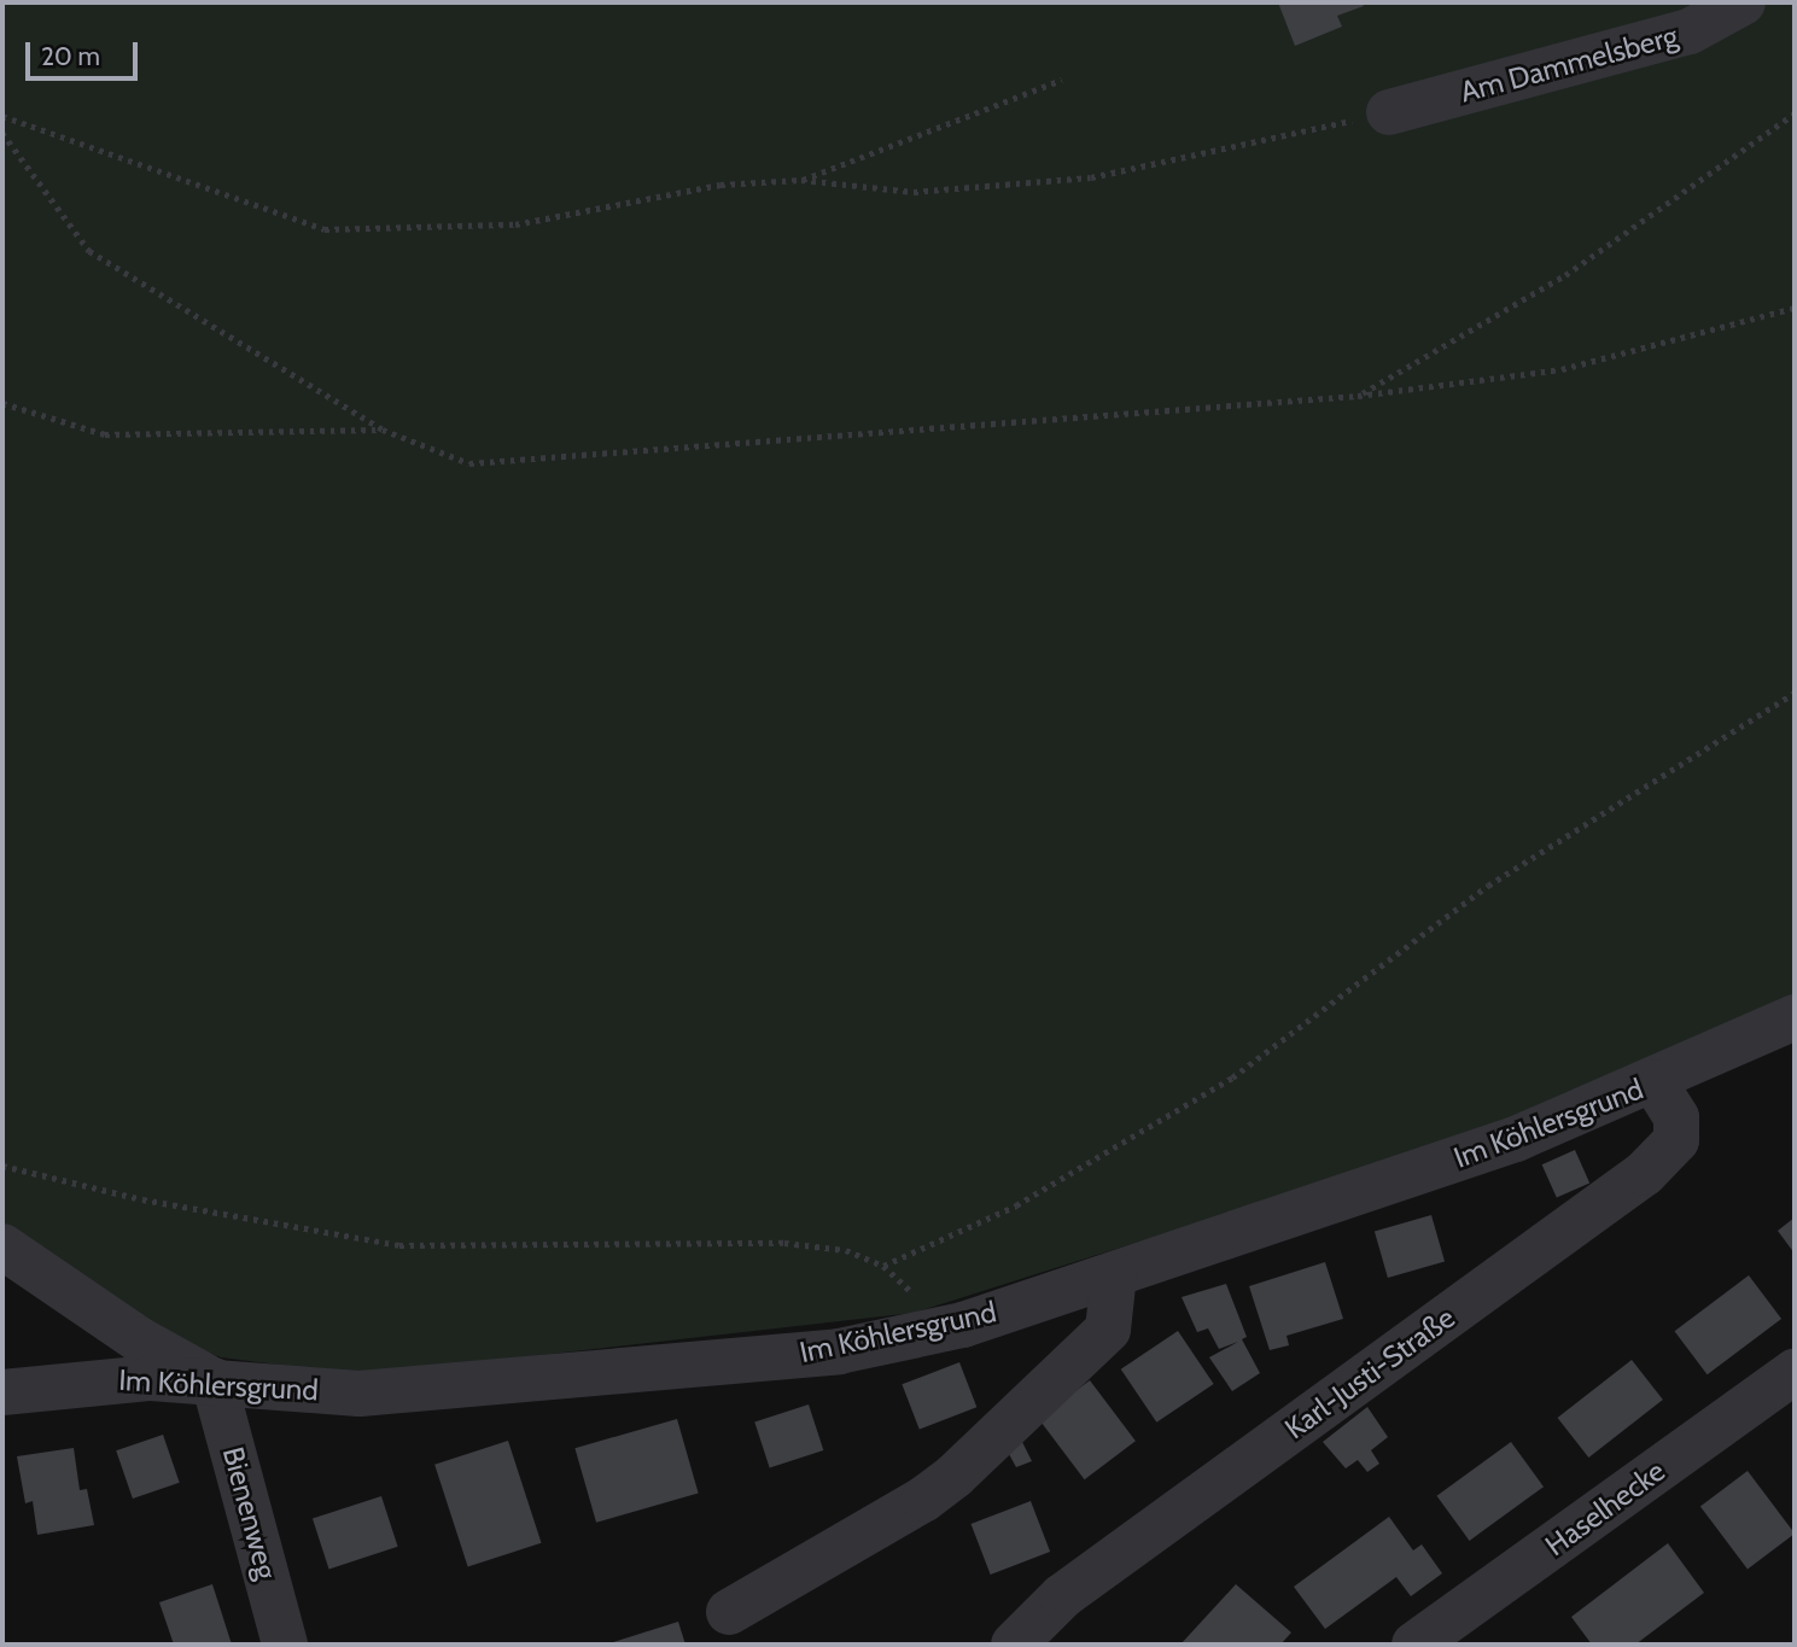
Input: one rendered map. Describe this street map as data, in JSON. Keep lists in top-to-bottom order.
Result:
{
  "streets": {
    "street": [
      "Am Dammelsberg",
      "Im Köhlersgrund",
      "Karl-Justi-Straße",
      "Haselhecke",
      "Bienenweg"
    ]
  },
  "crossings": [
    ["Im Köhlersgrund", "Karl-Justi-Straße"],
    ["Im Köhlersgrund", "Bienenweg"]
  ],
  "scale_bar": "20 m"
}
